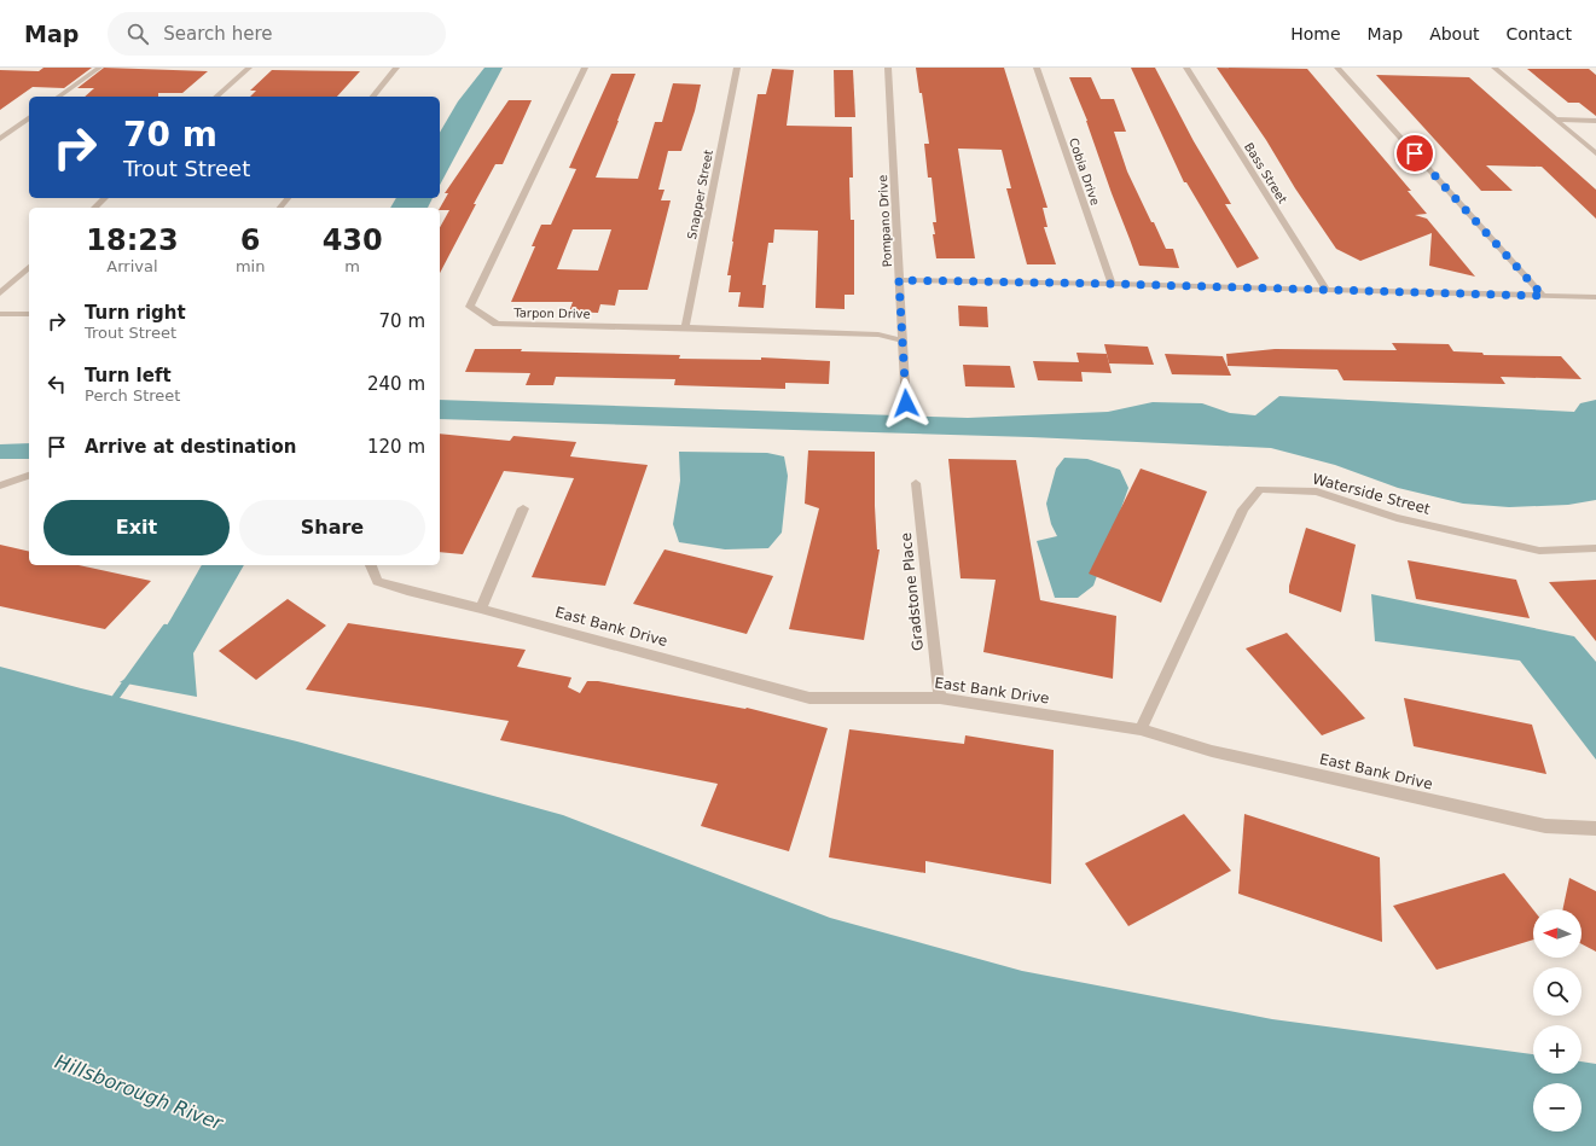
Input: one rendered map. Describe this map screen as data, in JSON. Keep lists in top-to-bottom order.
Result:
{
  "streets": {
    "street": [
      "Cobia Drive",
      "Bass Street",
      "Snapper Street",
      "Pompano Drive",
      "Tarpon Drive",
      "Waterside Street",
      "Gradstone Place",
      "East Bank Drive"
    ]
  },
  "crossings": [
    ["Snapper Street", "Tarpon Drive"],
    ["Pompano Drive", "Tarpon Drive"],
    ["Waterside Street", "East Bank Drive"],
    ["Gradstone Place", "East Bank Drive"]
  ],
  "water": ["Hillsborough River"],
  "north": "left",
  "page": {
    "header": "Map",
    "search": "Search here",
    "nav": [
      "Home",
      "Map",
      "About",
      "Contact"
    ],
    "turn": ["70 m", "Trout Street"],
    "eta": [
      "18:23",
      "Arrival",
      "6",
      "min",
      "430",
      "m"
    ],
    "list": [
      {
        "name": "Turn right",
        "note": "Trout Street",
        "value": "70 m"
      },
      {
        "name": "Turn left",
        "note": "Perch Street",
        "value": "240 m"
      },
      {
        "name": "Arrive at destination",
        "value": "120 m"
      }
    ],
    "buttons": ["Exit", "Share"],
    "map_buttons": ["+", "−"]
  }
}
